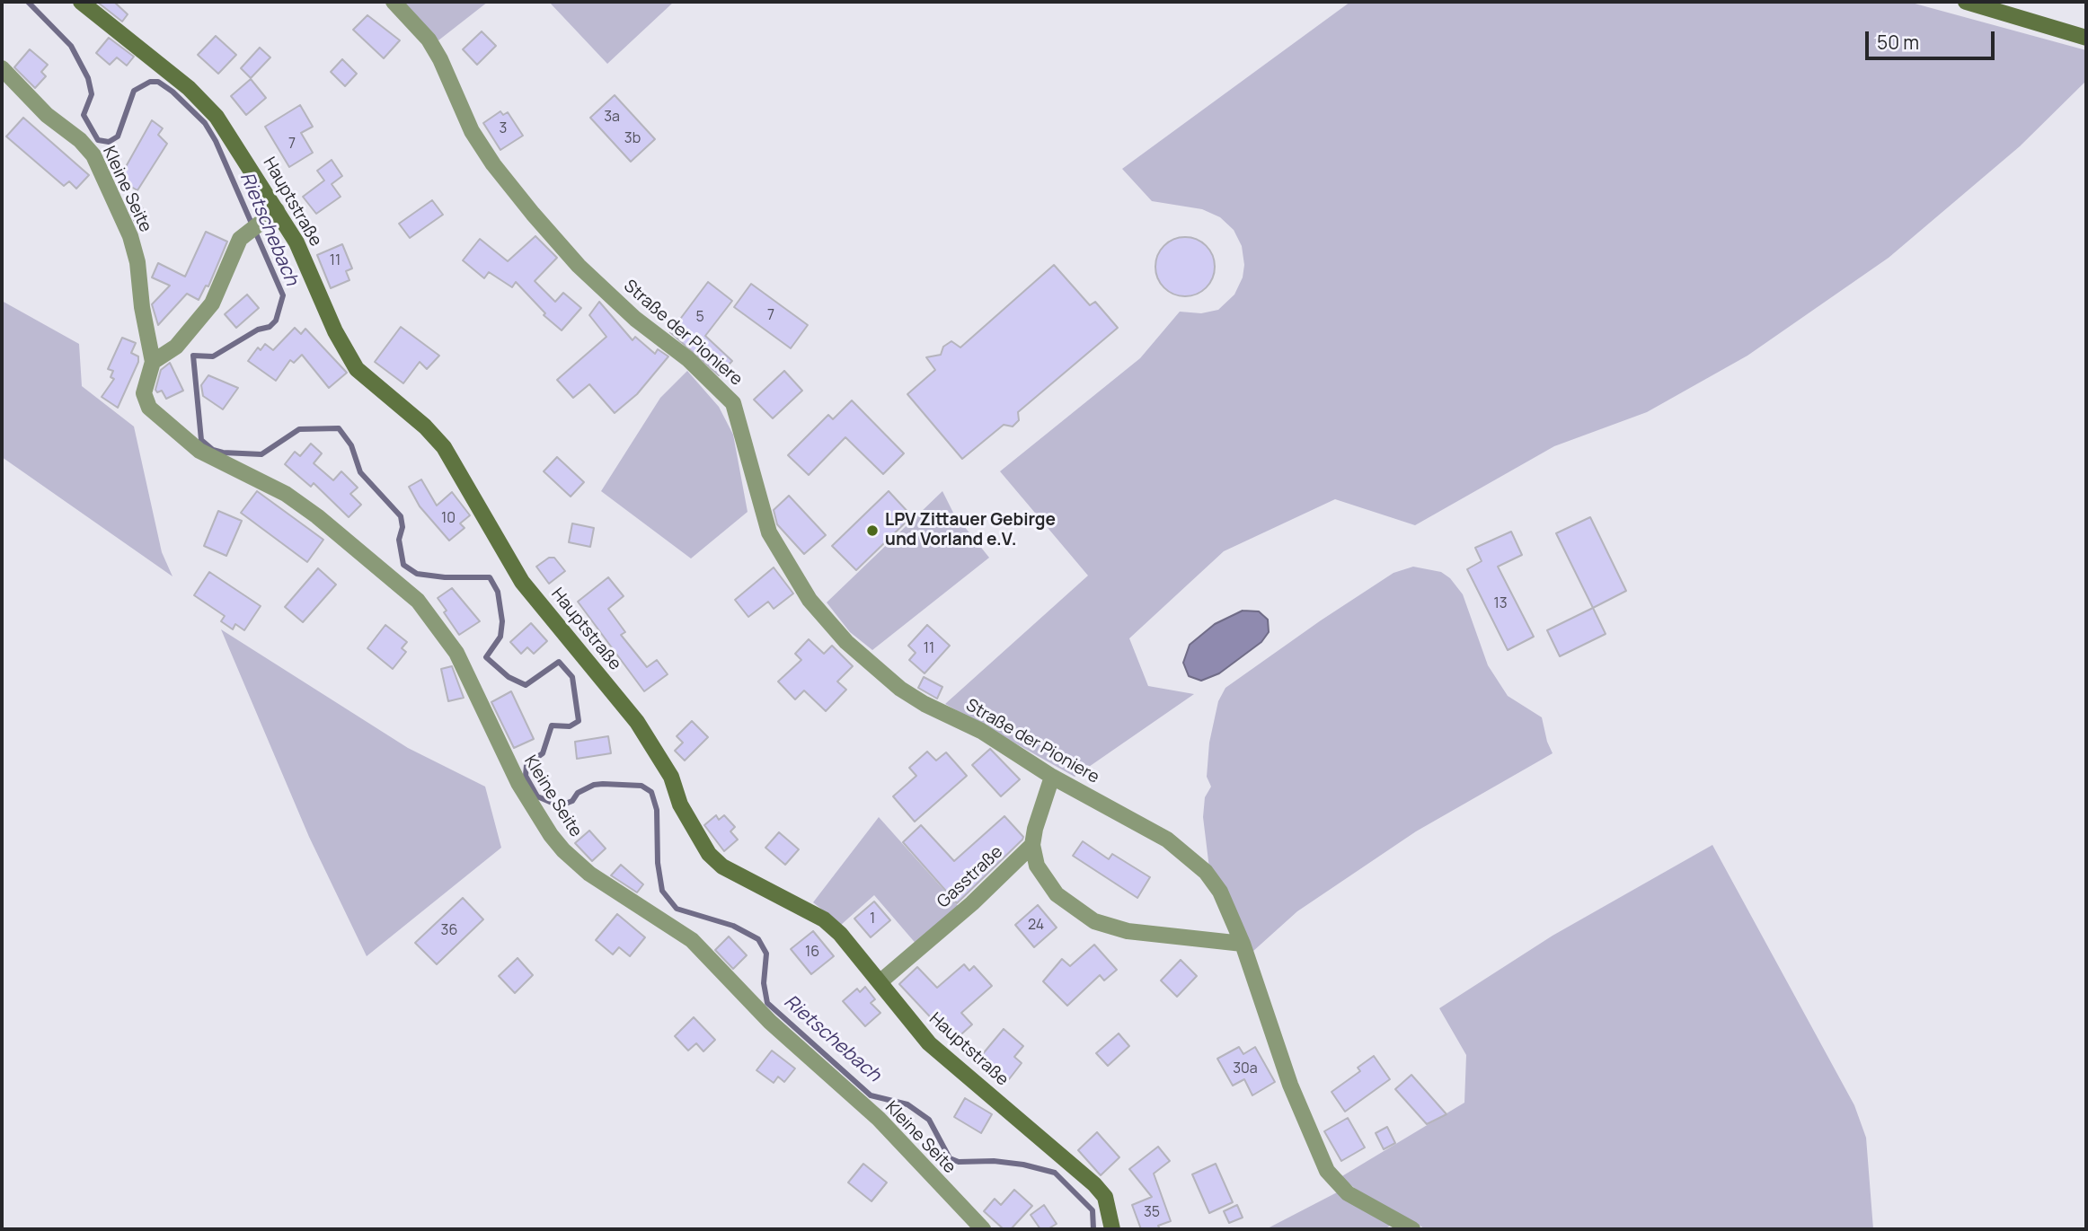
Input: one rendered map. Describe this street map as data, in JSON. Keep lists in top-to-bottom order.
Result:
{
  "streets": {
    "street": [
      "Kleine Seite",
      "Hauptstraße",
      "Straße der Pioniere",
      "Gasstraße"
    ]
  },
  "crossings": [
    ["Hauptstraße", "Gasstraße"]
  ],
  "water": ["Rietschebach"],
  "places": ["LPV Zittauer Gebirge und Vorland e.V."],
  "house_numbers": [
    "3a",
    "3",
    "3b",
    "7",
    "11",
    "7",
    "5",
    "10",
    "13",
    "11",
    "1",
    "24",
    "36",
    "16",
    "30a",
    "35"
  ],
  "scale_bar": "50 m"
}
